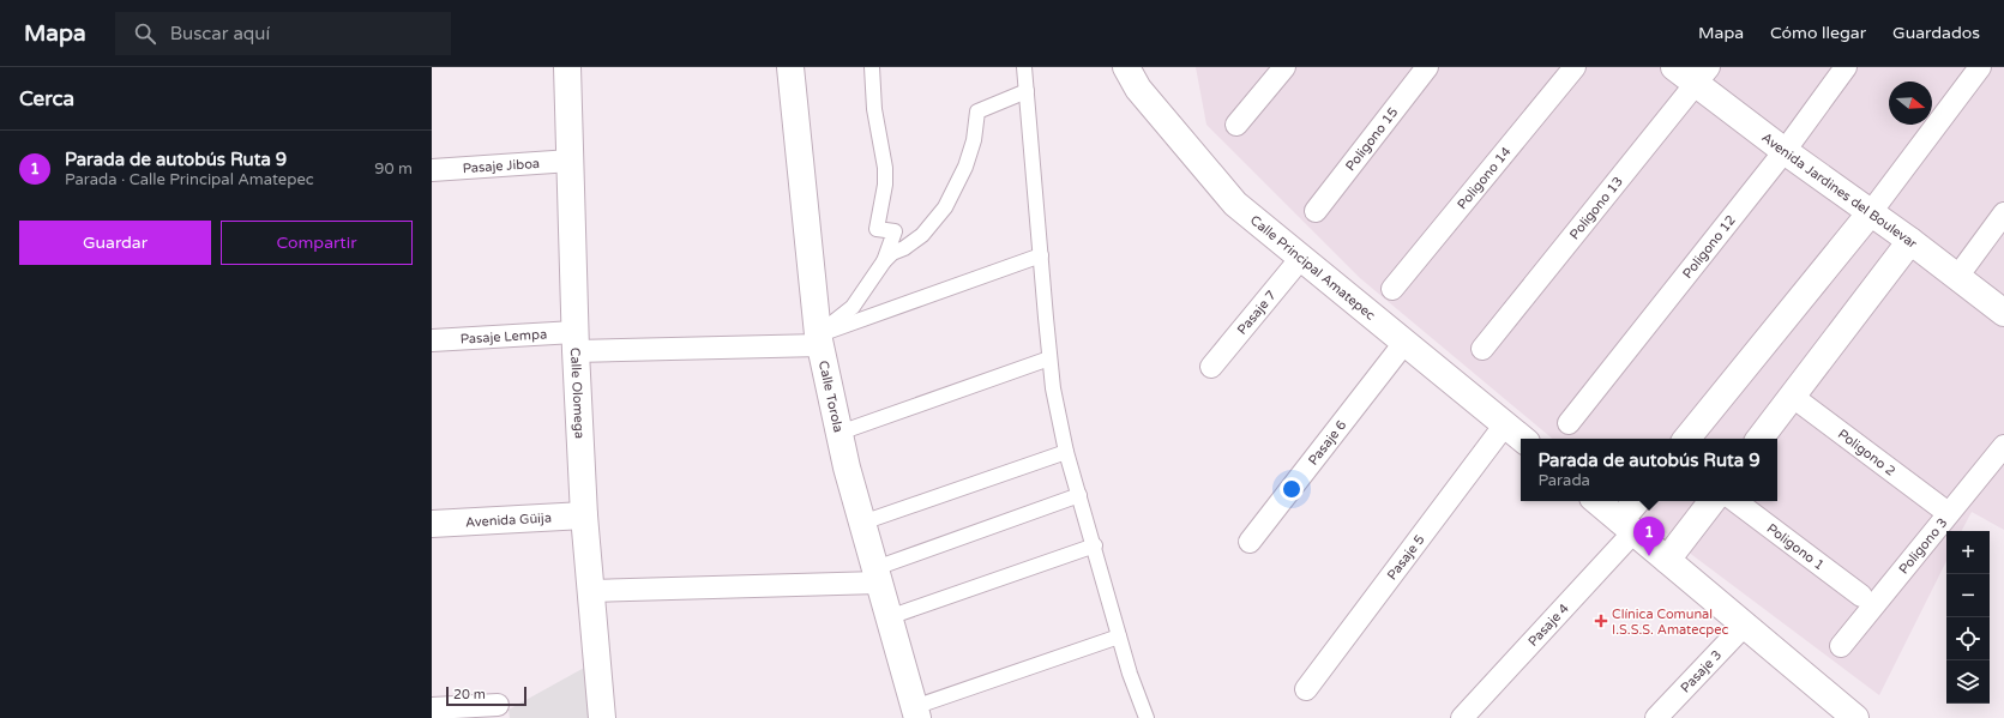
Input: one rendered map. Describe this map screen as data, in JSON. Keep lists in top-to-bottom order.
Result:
{
  "streets": {
    "street": [
      "Poligono 15",
      "Pasaje Jiboa",
      "Poligono 14",
      "Avenida Jardines del Boulevar",
      "Poligono 13",
      "Poligono 12",
      "Calle Principal Amatepec",
      "Pasaje 7",
      "Pasaje Lempa",
      "Calle Olomega",
      "Calle Torola",
      "Pasaje 6",
      "Poligono 2",
      "Avenida Güija",
      "Poligono 3",
      "Poligono 1",
      "Pasaje 5",
      "Pasaje 4",
      "Pasaje 3"
    ]
  },
  "crossings": [
    ["Pasaje Jiboa", "Calle Olomega"],
    ["Avenida Jardines del Boulevar", "Poligono 13"],
    ["Avenida Jardines del Boulevar", "Poligono 12"],
    ["Calle Principal Amatepec", "Pasaje 7"],
    ["Calle Principal Amatepec", "Pasaje 6"],
    ["Calle Principal Amatepec", "Pasaje 5"],
    ["Pasaje Lempa", "Calle Olomega"],
    ["Pasaje Lempa", "Calle Torola"],
    ["Calle Olomega", "Avenida Güija"]
  ],
  "places": {
    "health": ["Clínica Comunal I.S.S.S. Amatecpec"]
  },
  "scale_bar": "20 m",
  "north": "right",
  "page": {
    "header": "Mapa",
    "search": "Buscar aquí",
    "nav": ["Mapa", "Cómo llegar", "Guardados"],
    "heading": "Cerca",
    "list": [
      {
        "mark": "1",
        "name": "Parada de autobús Ruta 9",
        "note": "Parada · Calle Principal Amatepec",
        "value": "90 m"
      }
    ],
    "buttons": ["Guardar", "Compartir"],
    "popup": ["Parada de autobús Ruta 9", "Parada"],
    "pins": "1",
    "map_buttons": ["+", "−"],
    "scale": "20 m"
  }
}
